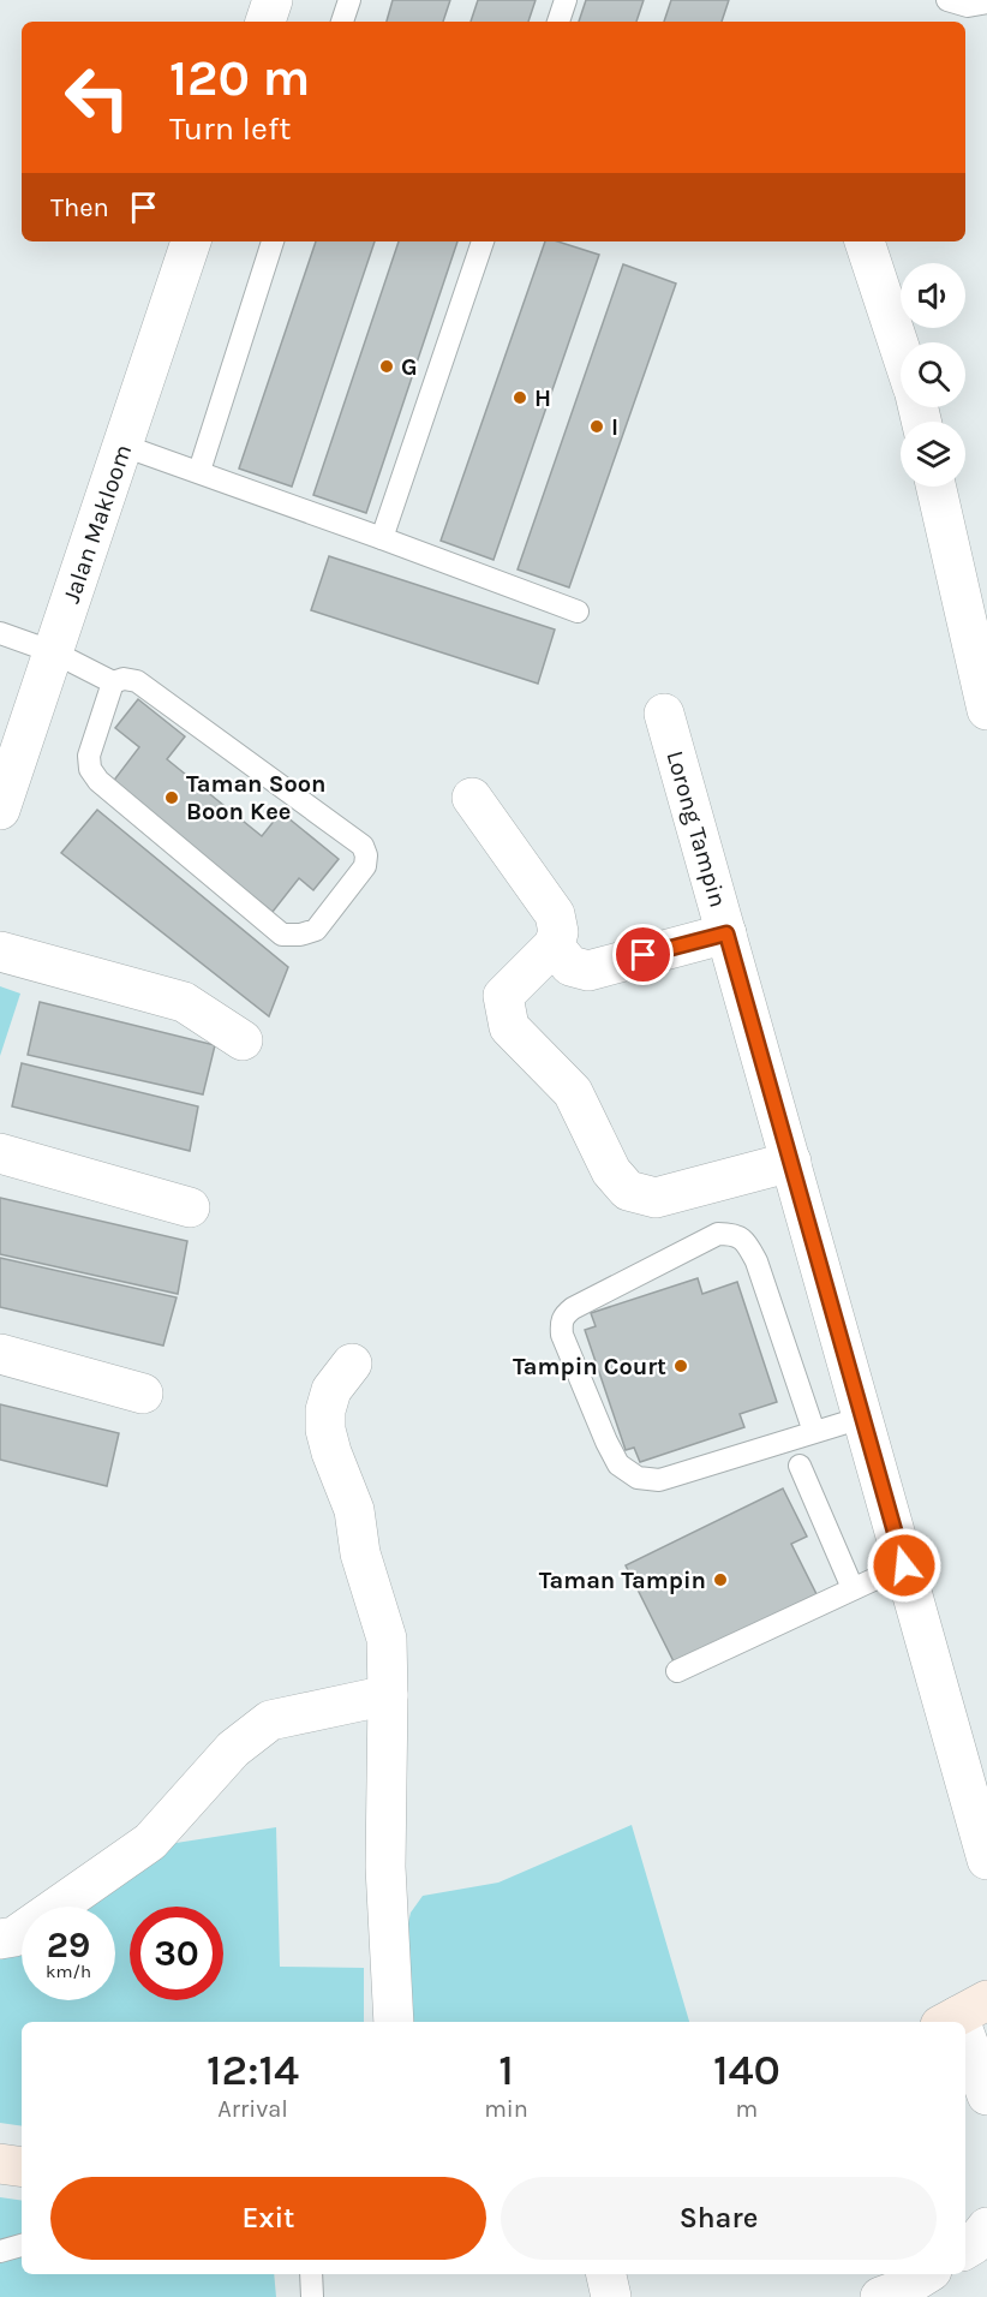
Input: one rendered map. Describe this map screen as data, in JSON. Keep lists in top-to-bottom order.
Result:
{
  "streets": {
    "street": ["Jalan Makloom", "Lorong Tampin"]
  },
  "places": [
    "G",
    "H",
    "I",
    "Taman Soon Boon Kee",
    "Tampin Court",
    "Taman Tampin"
  ],
  "page": {
    "turn": ["120 m", "Turn left"],
    "then": "Then",
    "speed": "29 km/h",
    "limit": "30",
    "eta": [
      "12:14",
      "Arrival",
      "1",
      "min",
      "140",
      "m"
    ],
    "buttons": ["Exit", "Share"]
  }
}
